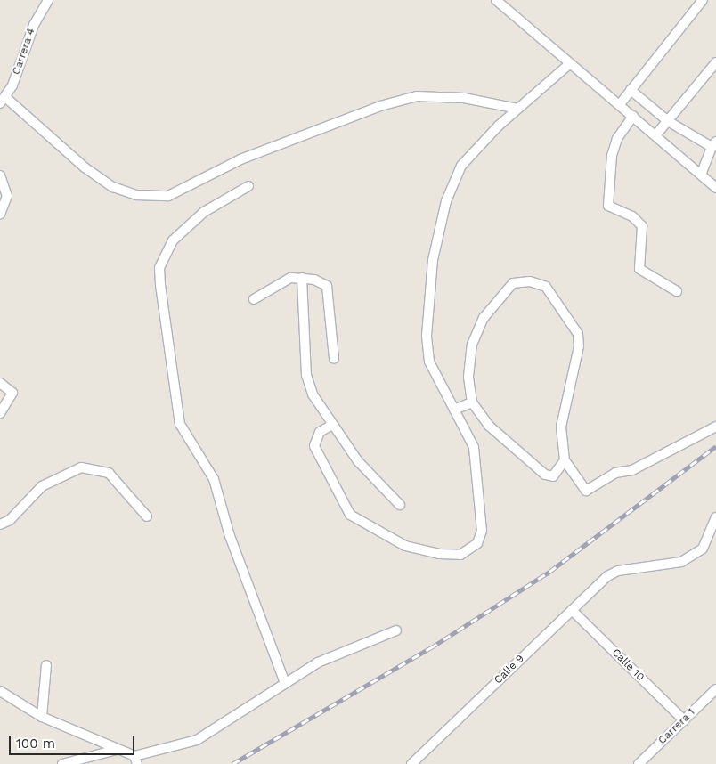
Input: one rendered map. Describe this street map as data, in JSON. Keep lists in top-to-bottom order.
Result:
{
  "streets": {
    "street": [
      "Carrera 4",
      "Calle 10",
      "Calle 9",
      "Carrera 1"
    ]
  },
  "crossings": [
    ["Calle 10", "Calle 9"],
    ["Calle 10", "Carrera 1"]
  ],
  "scale_bar": "100 m"
}
